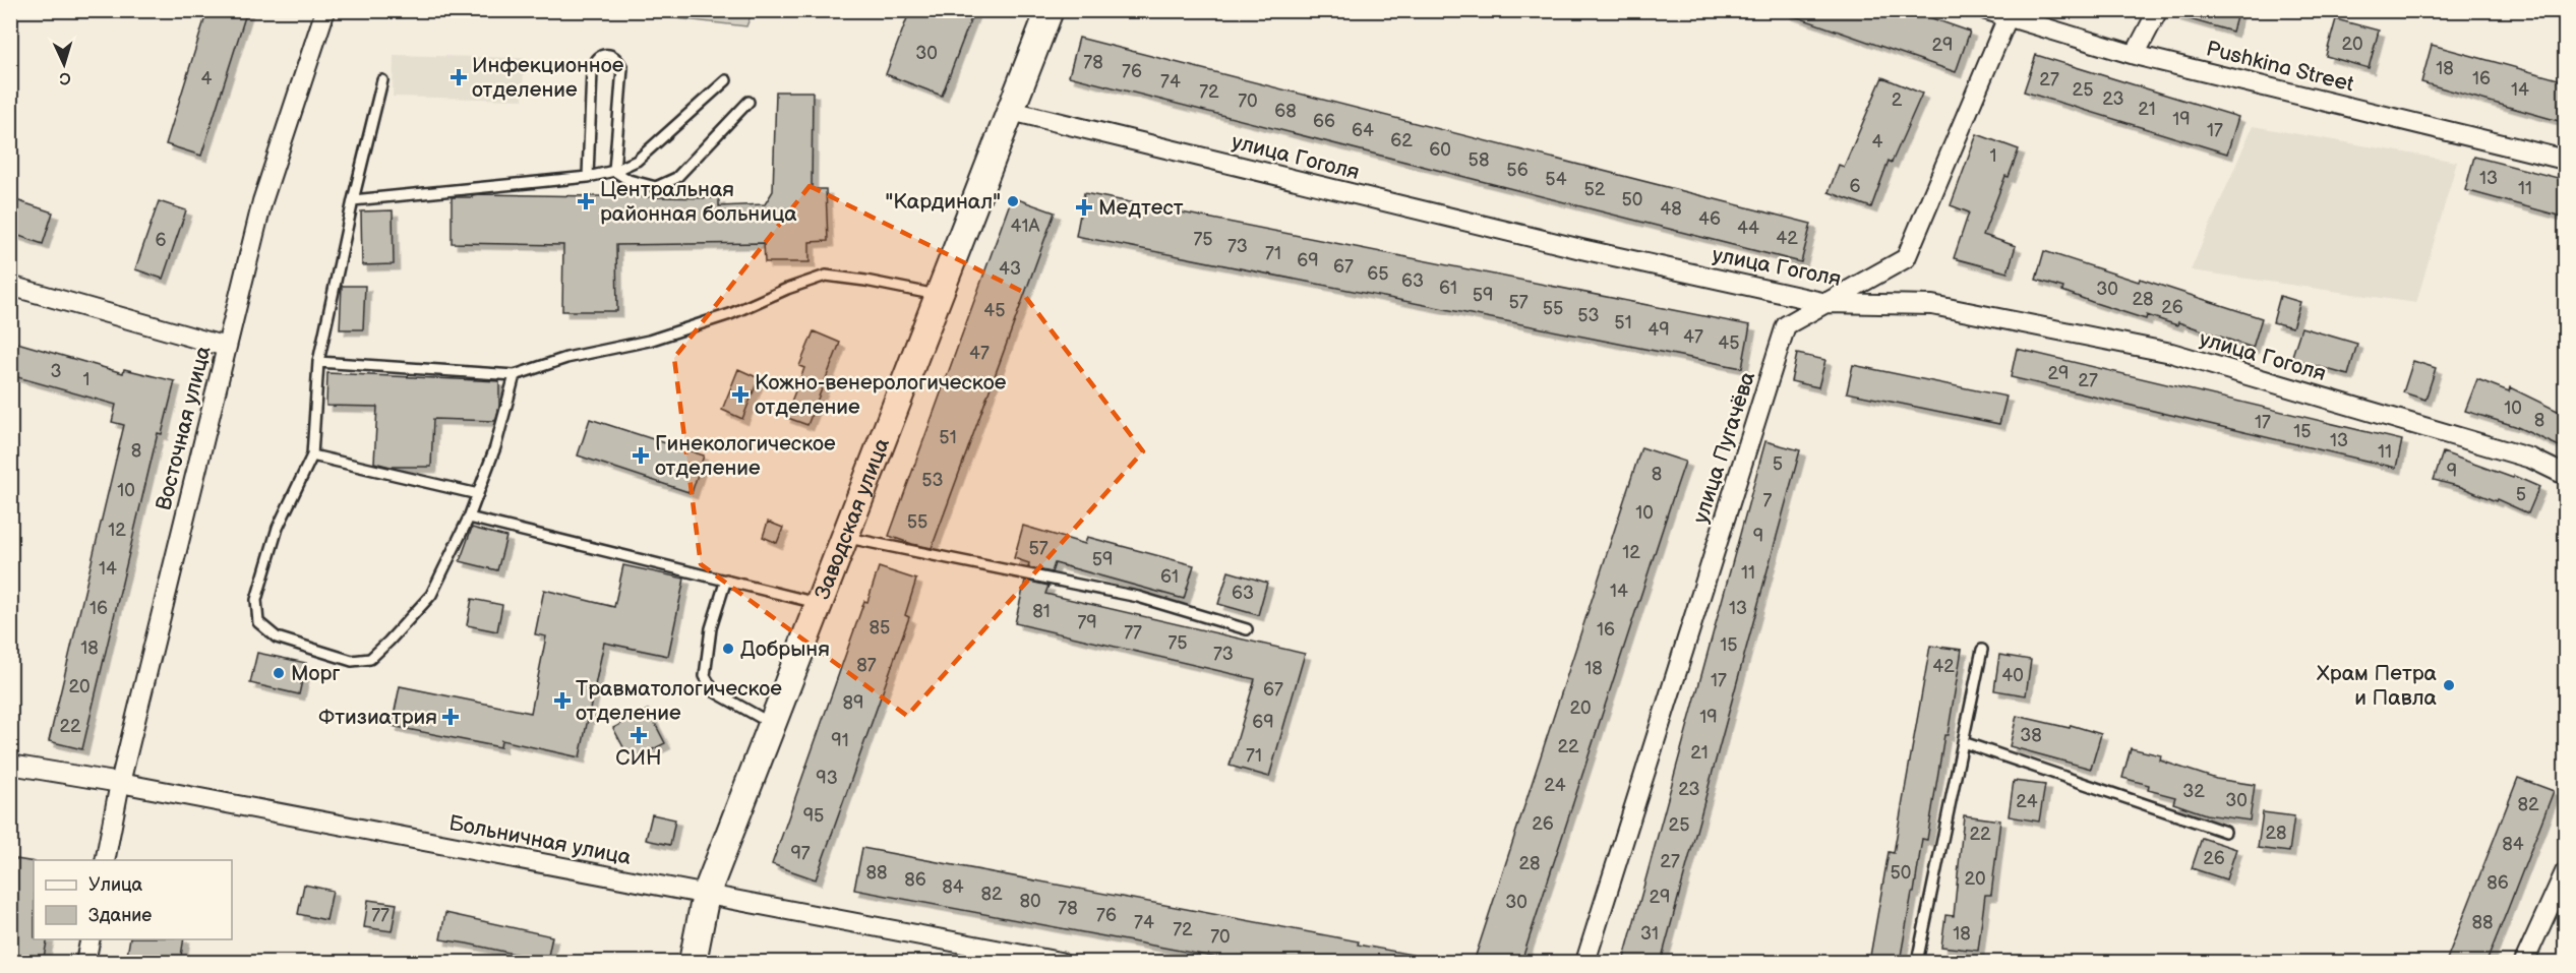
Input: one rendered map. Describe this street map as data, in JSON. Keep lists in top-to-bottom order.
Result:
{
  "streets": {
    "street": [
      "Pushkina Street",
      "улица Гоголя",
      "Восточная улица",
      "улица Пугачёва",
      "Заводская улица",
      "Больничная улица"
    ]
  },
  "crossings": [
    ["Pushkina Street", "улица Пугачёва"],
    ["улица Гоголя", "улица Пугачёва"],
    ["улица Гоголя", "Заводская улица"],
    ["Восточная улица", "Больничная улица"],
    ["Заводская улица", "Больничная улица"]
  ],
  "places": {
    "health": [
      "Инфекционное отделение",
      "Центральная районная больница",
      "Медтест",
      "Кожно-венерологическое отделение",
      "Гинекологическое отделение",
      "Травматологическое отделение",
      "Фтизиатрия",
      "СИН"
    ],
    "other": [
      "\"Кардинал\"",
      "Добрыня",
      "Морг",
      "Храм Петра и Павла"
    ]
  },
  "house_numbers": [
    "20",
    "29",
    "30",
    "78",
    "18",
    "76",
    "4",
    "16",
    "27",
    "74",
    "25",
    "14",
    "72",
    "23",
    "2",
    "70",
    "21",
    "68",
    "19",
    "66",
    "64",
    "17",
    "62",
    "4",
    "60",
    "1",
    "58",
    "56",
    "13",
    "54",
    "6",
    "11",
    "52",
    "50",
    "48",
    "46",
    "41А",
    "44",
    "42",
    "75",
    "6",
    "73",
    "71",
    "69",
    "67",
    "43",
    "65",
    "63",
    "61",
    "30",
    "59",
    "28",
    "57",
    "26",
    "55",
    "45",
    "53",
    "51",
    "49",
    "47",
    "45",
    "47",
    "3",
    "29",
    "1",
    "27",
    "10",
    "8",
    "17",
    "15",
    "51",
    "13",
    "8",
    "11",
    "5",
    "9",
    "8",
    "53",
    "10",
    "5",
    "7",
    "10",
    "55",
    "12",
    "9",
    "57",
    "12",
    "59",
    "14",
    "11",
    "61",
    "14",
    "63",
    "16",
    "13",
    "81",
    "79",
    "85",
    "16",
    "77",
    "75",
    "15",
    "18",
    "73",
    "87",
    "42",
    "18",
    "40",
    "17",
    "20",
    "67",
    "89",
    "20",
    "19",
    "69",
    "22",
    "38",
    "91",
    "22",
    "21",
    "71",
    "93",
    "24",
    "23",
    "32",
    "30",
    "24",
    "82",
    "95",
    "26",
    "25",
    "28",
    "22",
    "84",
    "97",
    "26",
    "27",
    "28",
    "88",
    "50",
    "20",
    "86",
    "86",
    "84",
    "82",
    "29",
    "80",
    "30",
    "78",
    "77",
    "76",
    "74",
    "88",
    "72",
    "31",
    "18",
    "70"
  ],
  "legend": ["Улица", "Здание"],
  "north": "bottom"
}
